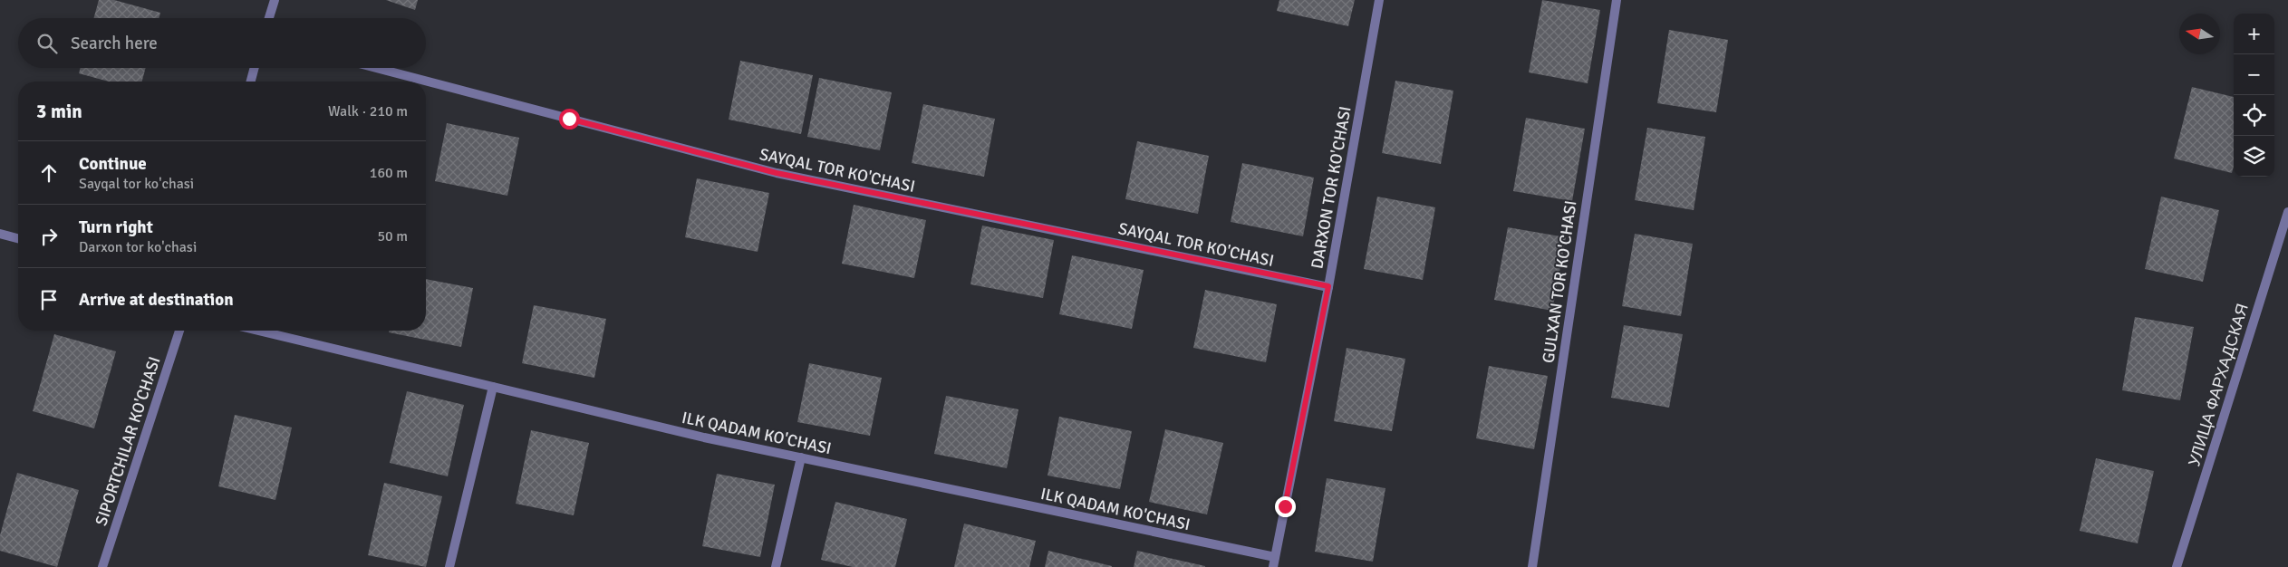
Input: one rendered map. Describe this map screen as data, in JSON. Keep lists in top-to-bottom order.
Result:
{
  "streets": {
    "street": [
      "SAYQAL TOR KO'CHASI",
      "DARXON TOR KO'CHASI",
      "GULXAN TOR KO'CHASI",
      "УЛИЦА ФАРХАДСКАЯ",
      "ILK QADAM KO'CHASI",
      "SIPORTCHILAR KO'CHASI"
    ]
  },
  "crossings": [
    ["SAYQAL TOR KO'CHASI", "DARXON TOR KO'CHASI"],
    ["DARXON TOR KO'CHASI", "ILK QADAM KO'CHASI"]
  ],
  "north": "left",
  "page": {
    "map_buttons": ["+", "−"],
    "search": "Search here",
    "heading": ["3 min", "Walk · 210 m"],
    "list": [
      ["Continue", "Sayqal tor ko'chasi", "160 m"],
      ["Turn right", "Darxon tor ko'chasi", "50 m"],
      "Arrive at destination"
    ]
  }
}
